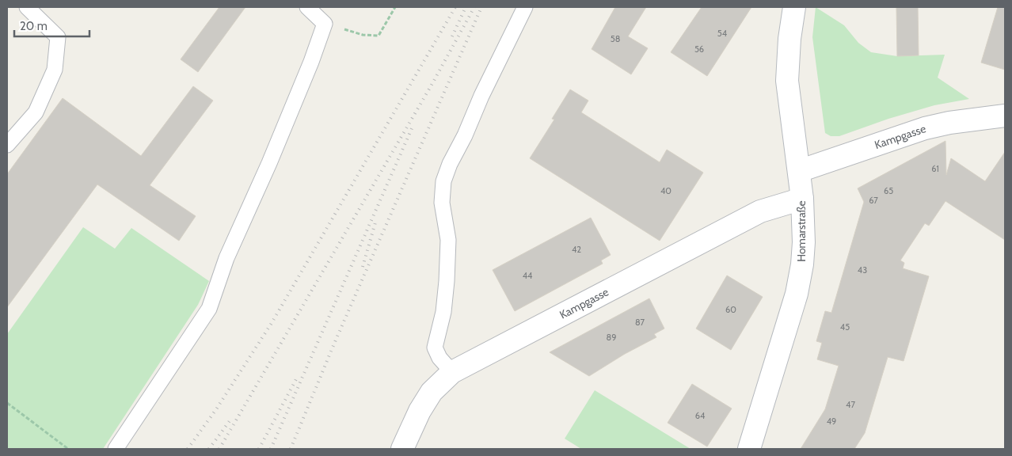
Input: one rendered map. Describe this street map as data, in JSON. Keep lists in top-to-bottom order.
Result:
{
  "streets": {
    "street": ["Kampgasse", "Homarstraße"]
  },
  "crossings": [
    ["Kampgasse", "Homarstraße"]
  ],
  "house_numbers": [
    "54",
    "58",
    "56",
    "61",
    "40",
    "65",
    "67",
    "42",
    "43",
    "44",
    "60",
    "87",
    "45",
    "89",
    "47",
    "64",
    "49"
  ],
  "scale_bar": "20 m"
}
